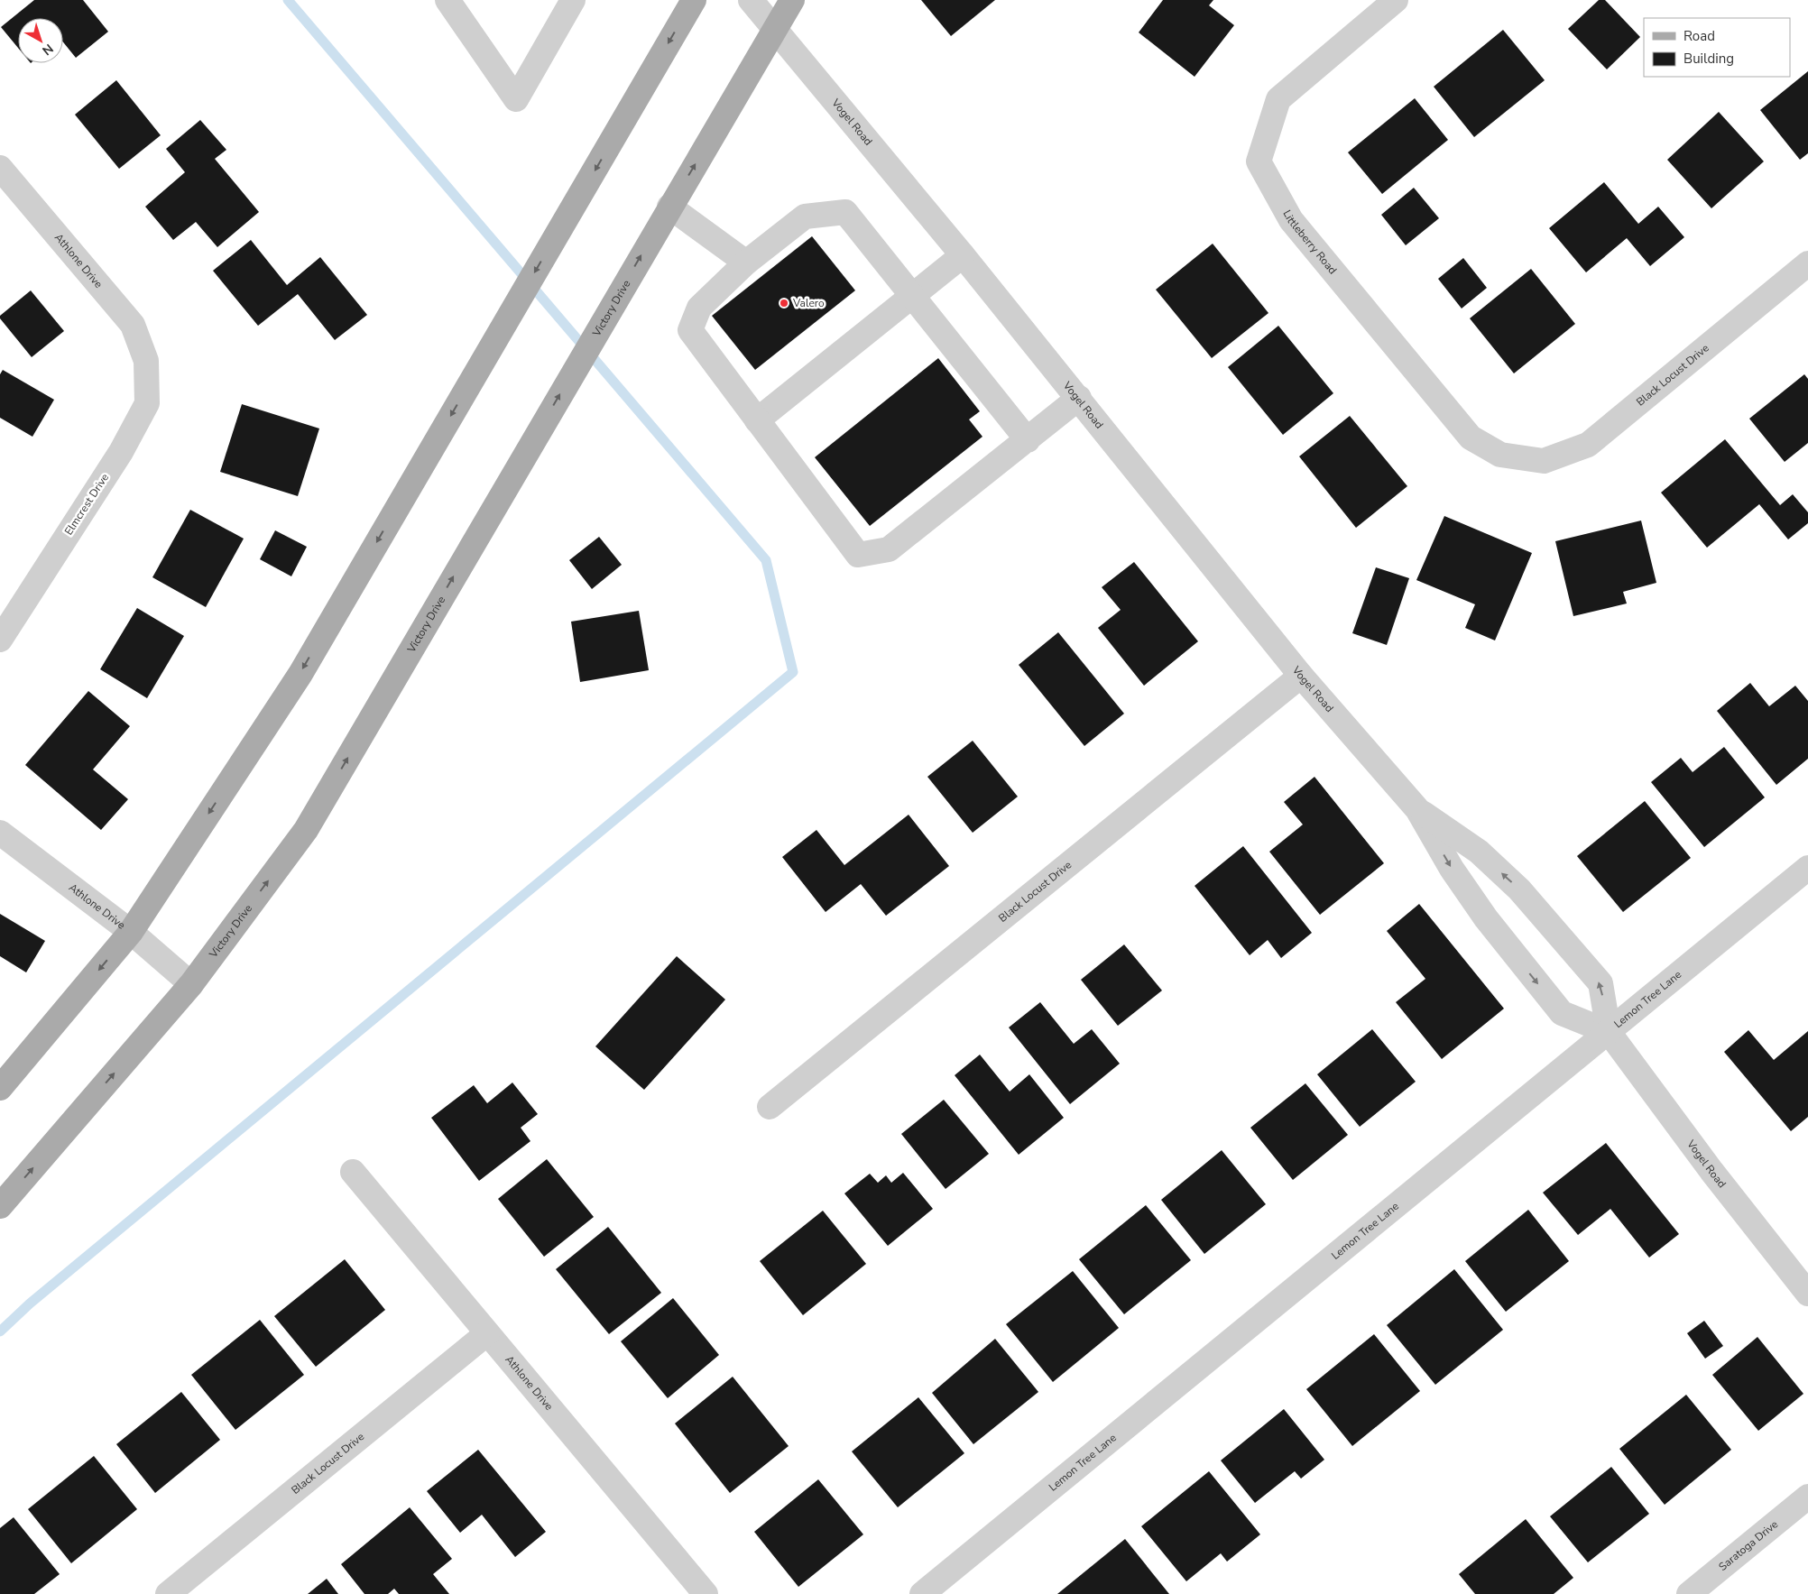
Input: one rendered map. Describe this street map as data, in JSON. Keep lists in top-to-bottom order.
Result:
{
  "streets": {
    "main road": ["Victory Drive"],
    "street": [
      "Vogel Road",
      "Littleberry Road",
      "Athlone Drive",
      "Black Locust Drive",
      "Elmcrest Drive",
      "Lemon Tree Lane",
      "Saratoga Drive"
    ]
  },
  "crossings": [
    ["Vogel Road", "Victory Drive"],
    ["Vogel Road", "Black Locust Drive"],
    ["Vogel Road", "Lemon Tree Lane"],
    ["Littleberry Road", "Black Locust Drive"],
    ["Athlone Drive", "Victory Drive"],
    ["Athlone Drive", "Black Locust Drive"],
    ["Athlone Drive", "Elmcrest Drive"]
  ],
  "places": ["Valero"],
  "legend": ["Road", "Building"],
  "north": "bottom right"
}
